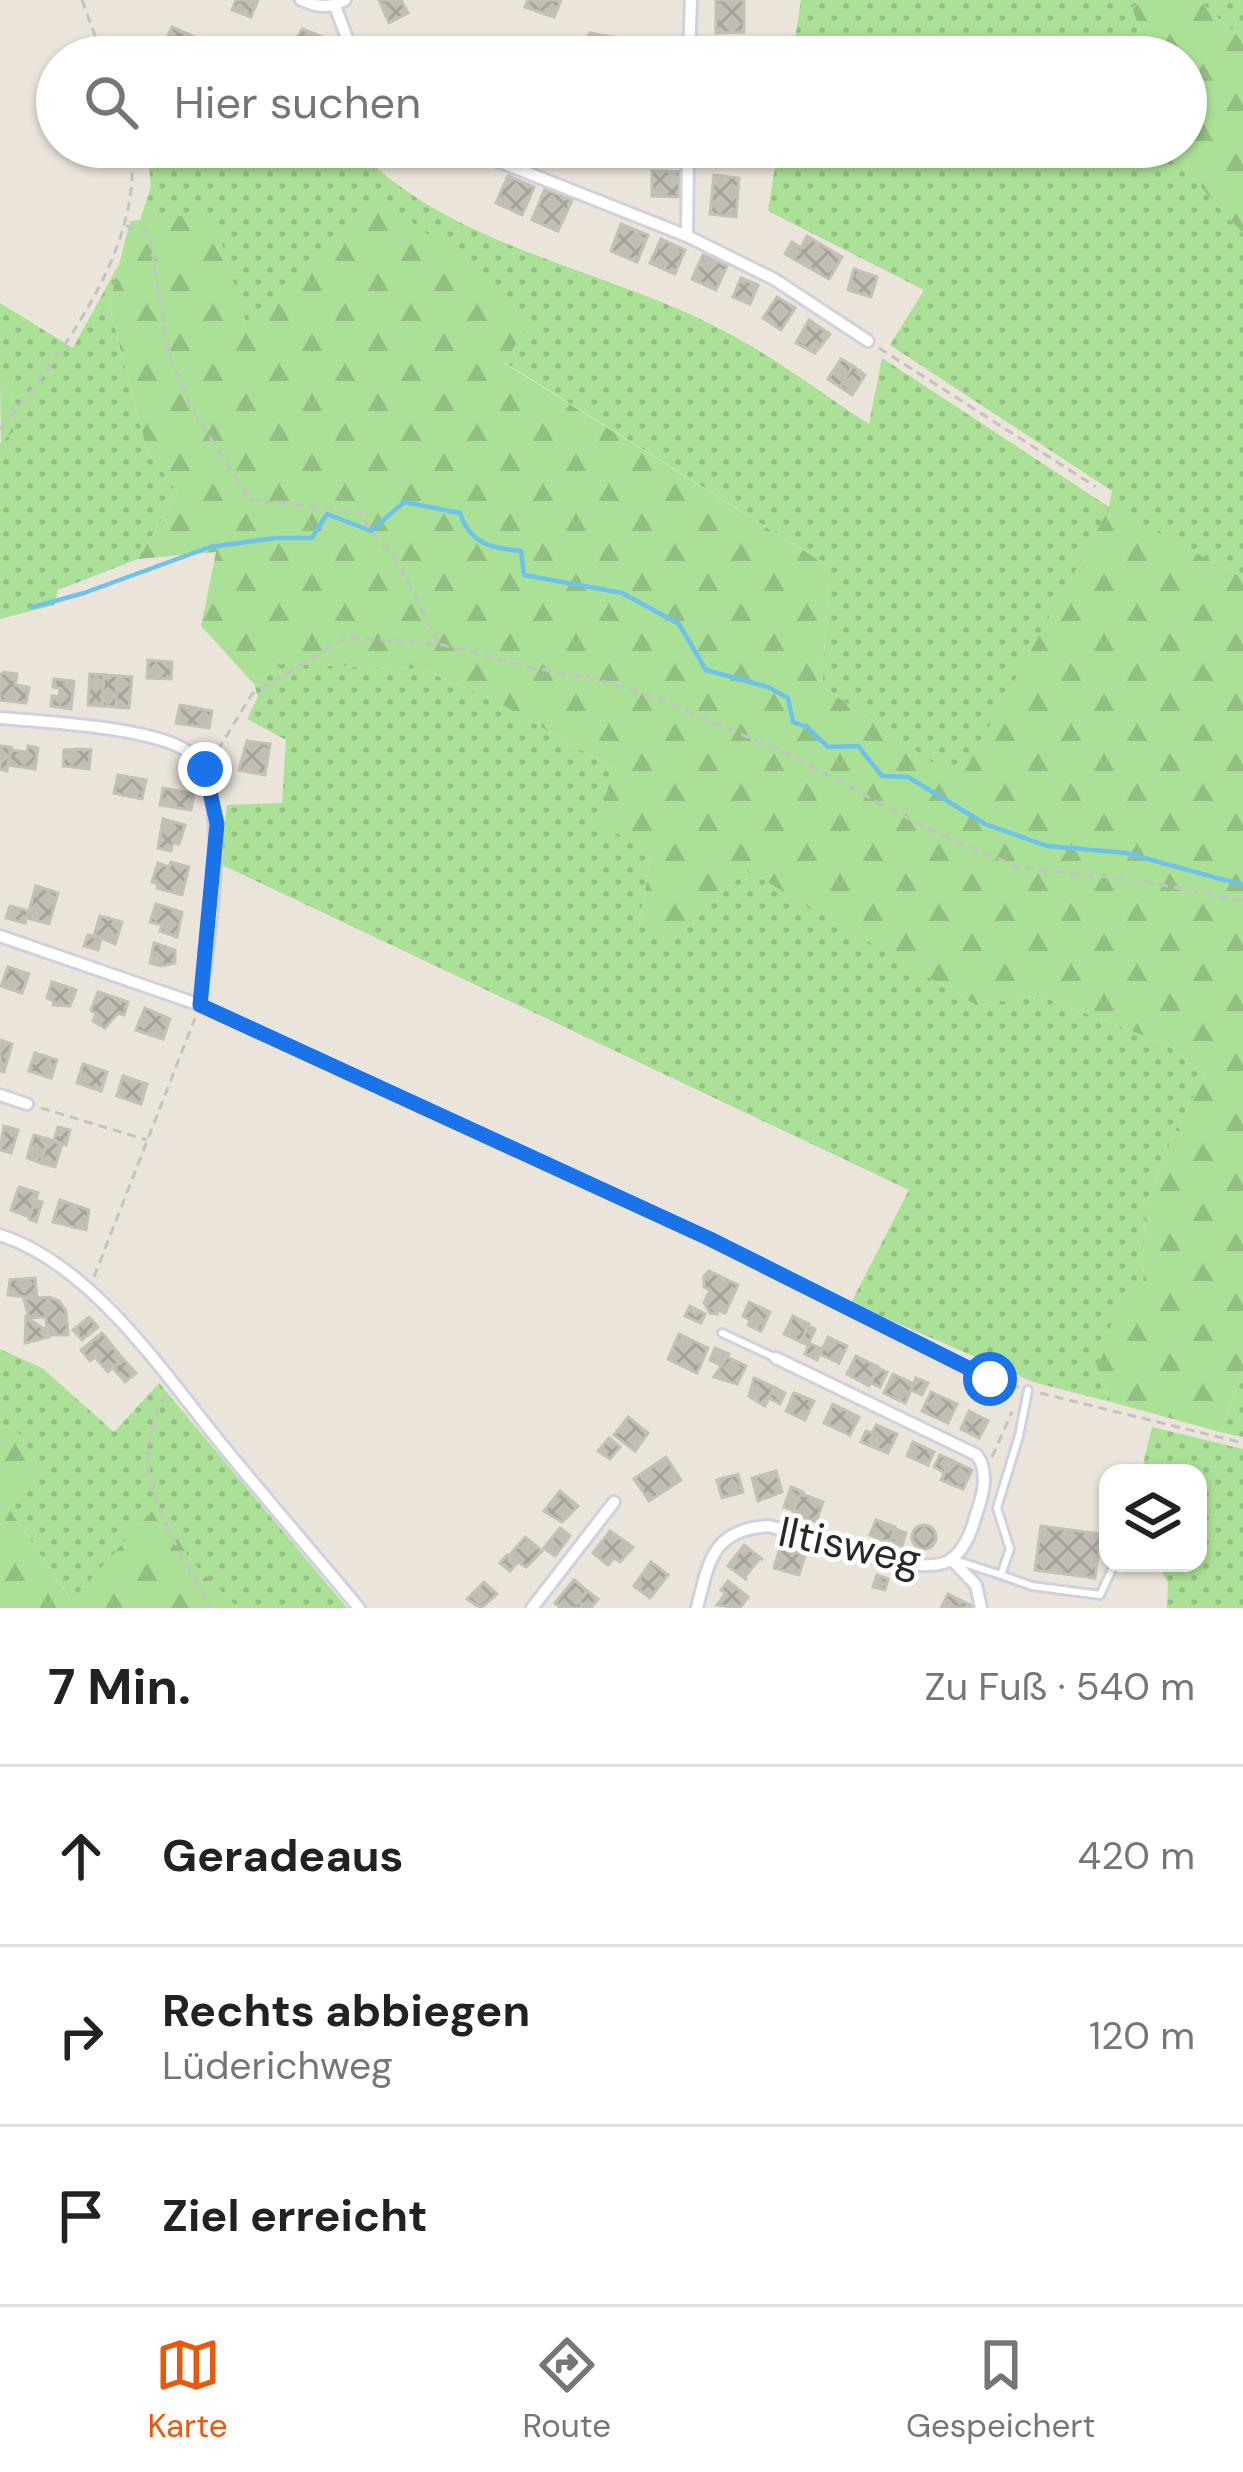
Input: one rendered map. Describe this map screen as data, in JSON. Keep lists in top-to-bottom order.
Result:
{
  "streets": {
    "street": ["Iltisweg"]
  },
  "page": {
    "search": "Hier suchen",
    "heading": ["7 Min.", "Zu Fuß · 540 m"],
    "list": [
      ["Geradeaus", "420 m"],
      ["Rechts abbiegen", "Lüderichweg", "120 m"],
      "Ziel erreicht"
    ],
    "nav": ["Karte", "Route", "Gespeichert"]
  }
}
